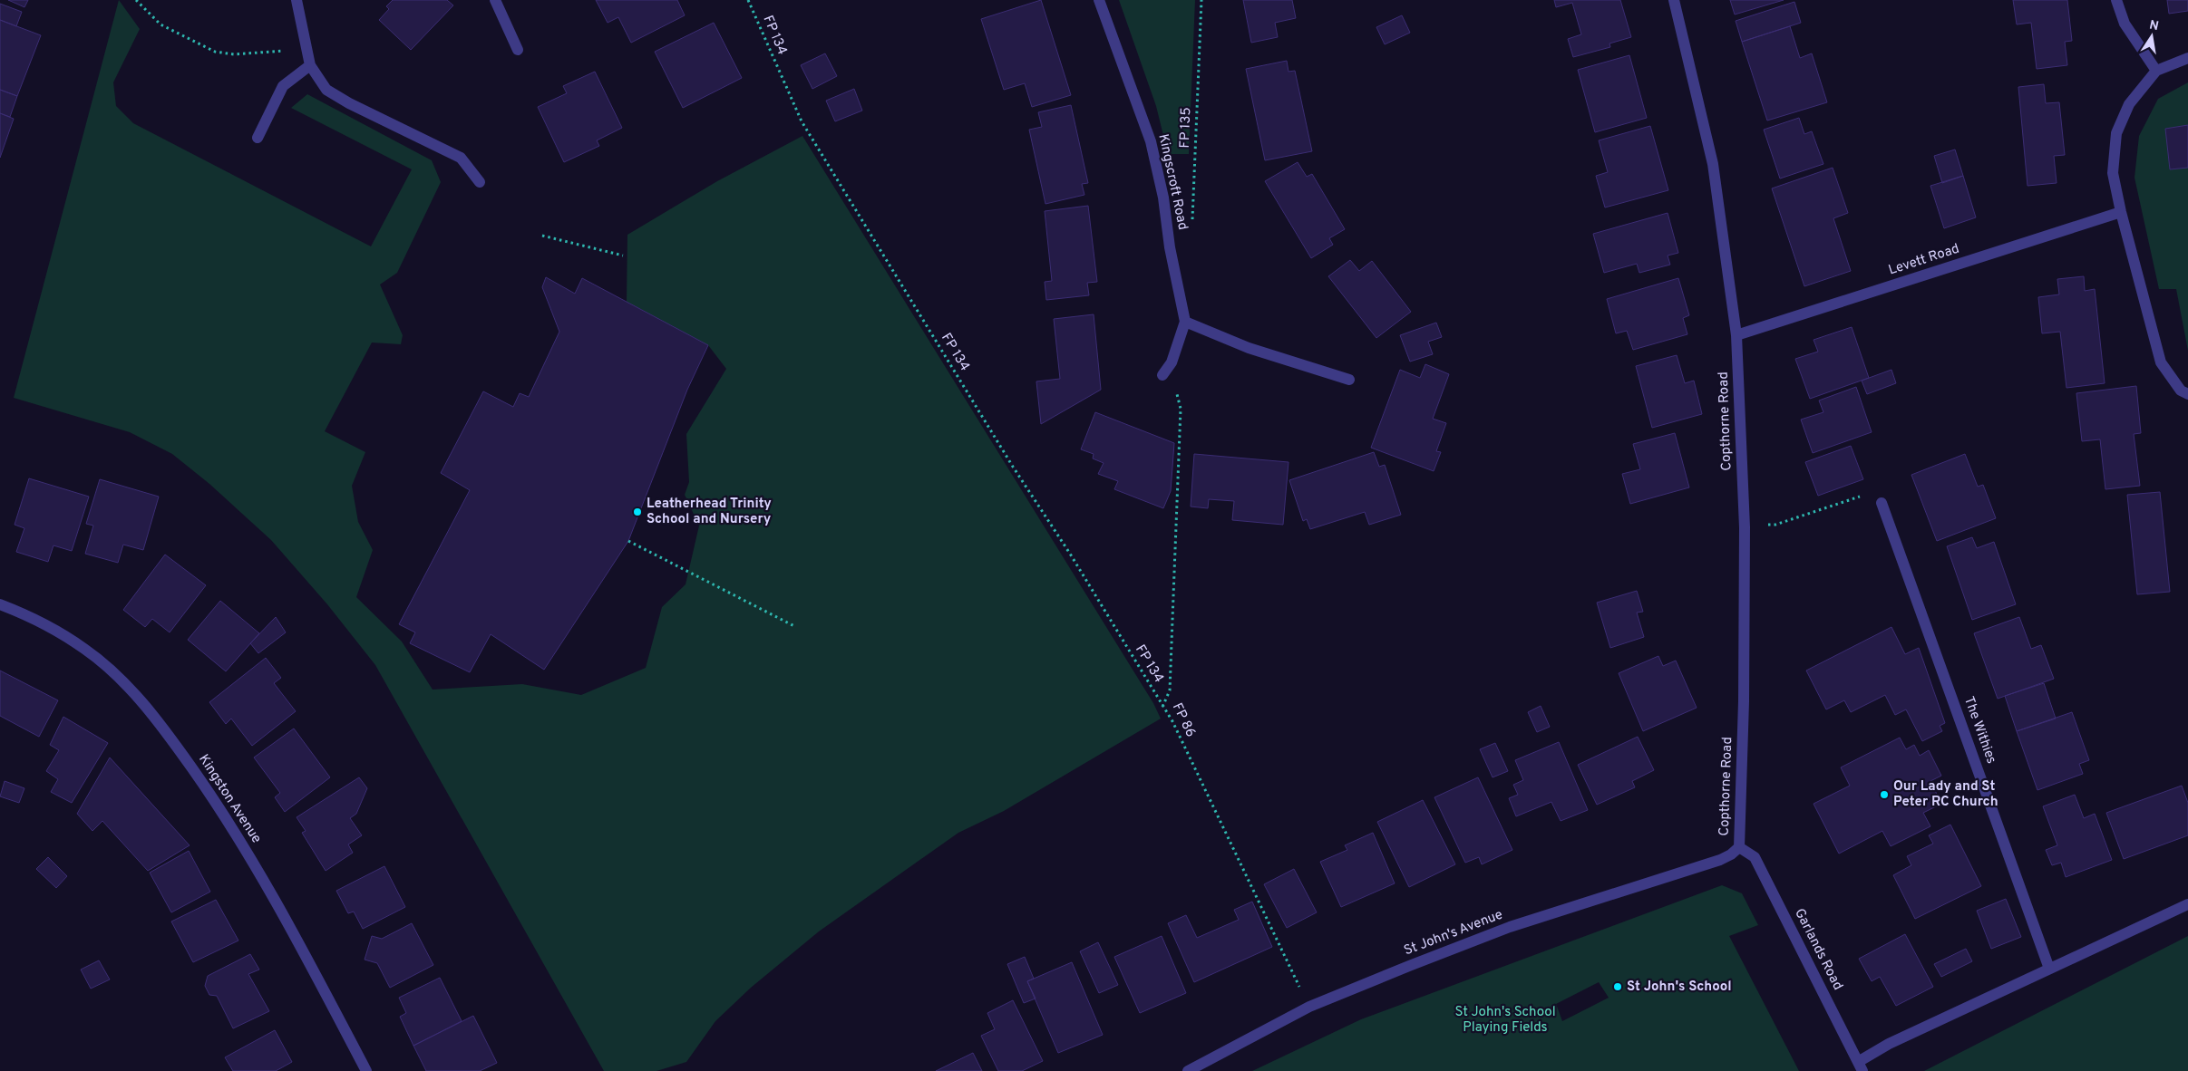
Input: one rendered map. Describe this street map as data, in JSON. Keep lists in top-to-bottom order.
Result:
{
  "streets": {
    "street": [
      "Kingscroft Road",
      "Levett Road",
      "Copthorne Road",
      "The Withies",
      "Kingston Avenue",
      "St John's Avenue",
      "Garlands Road"
    ],
    "path": ["FP 134", "FP 135", "FP 86"]
  },
  "crossings": [
    ["FP 134", "FP 86"],
    ["FP 135", "Kingscroft Road"],
    ["Levett Road", "Copthorne Road"],
    ["Copthorne Road", "St John's Avenue"],
    ["Copthorne Road", "Garlands Road"],
    ["FP 86", "St John's Avenue"],
    ["St John's Avenue", "Garlands Road"]
  ],
  "parks": ["St John's School Playing Fields"],
  "places": ["Leatherhead Trinity School and Nursery", "Our Lady and St Peter RC Church", "St John's School"],
  "north": "top"
}
